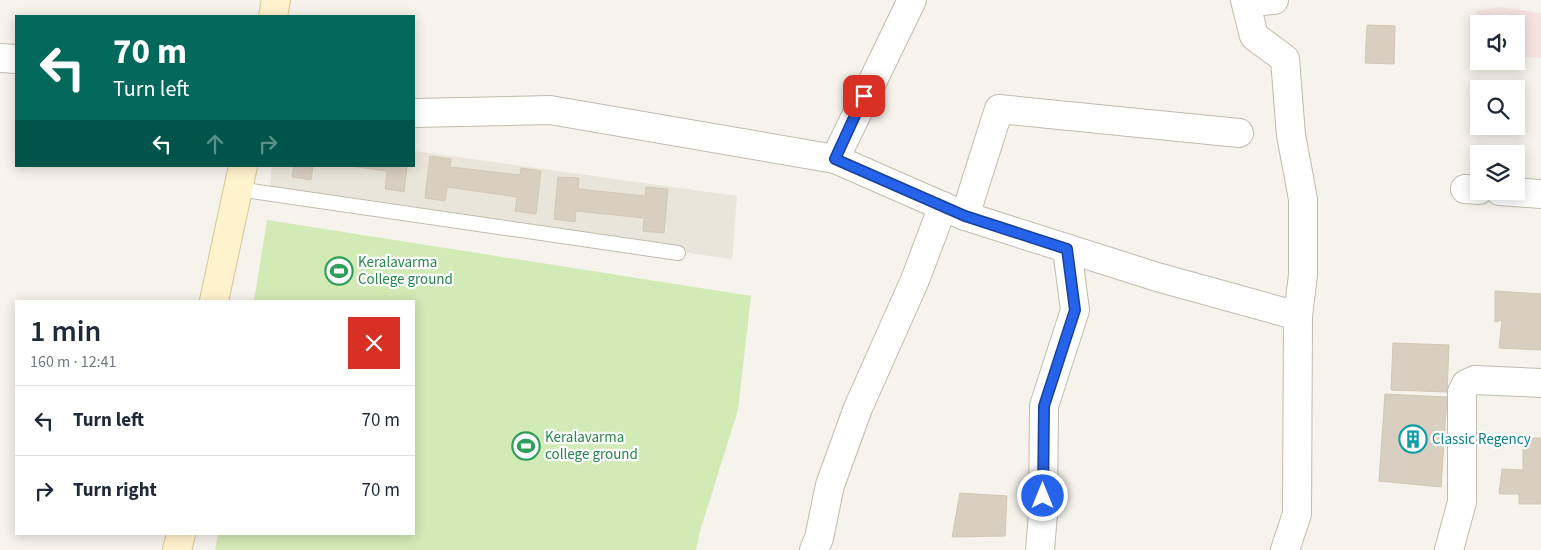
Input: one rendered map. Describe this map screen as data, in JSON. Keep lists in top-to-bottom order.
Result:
{
  "places": {
    "sports": ["Keralavarma College ground", "Keralavarma college ground"],
    "building": ["Classic Regency"]
  },
  "page": {
    "turn": ["70 m", "Turn left"],
    "heading": ["1 min", "160 m · 12:41"],
    "list": [
      {
        "name": "Turn left",
        "value": "70 m"
      },
      {
        "name": "Turn right",
        "value": "70 m"
      }
    ]
  }
}
